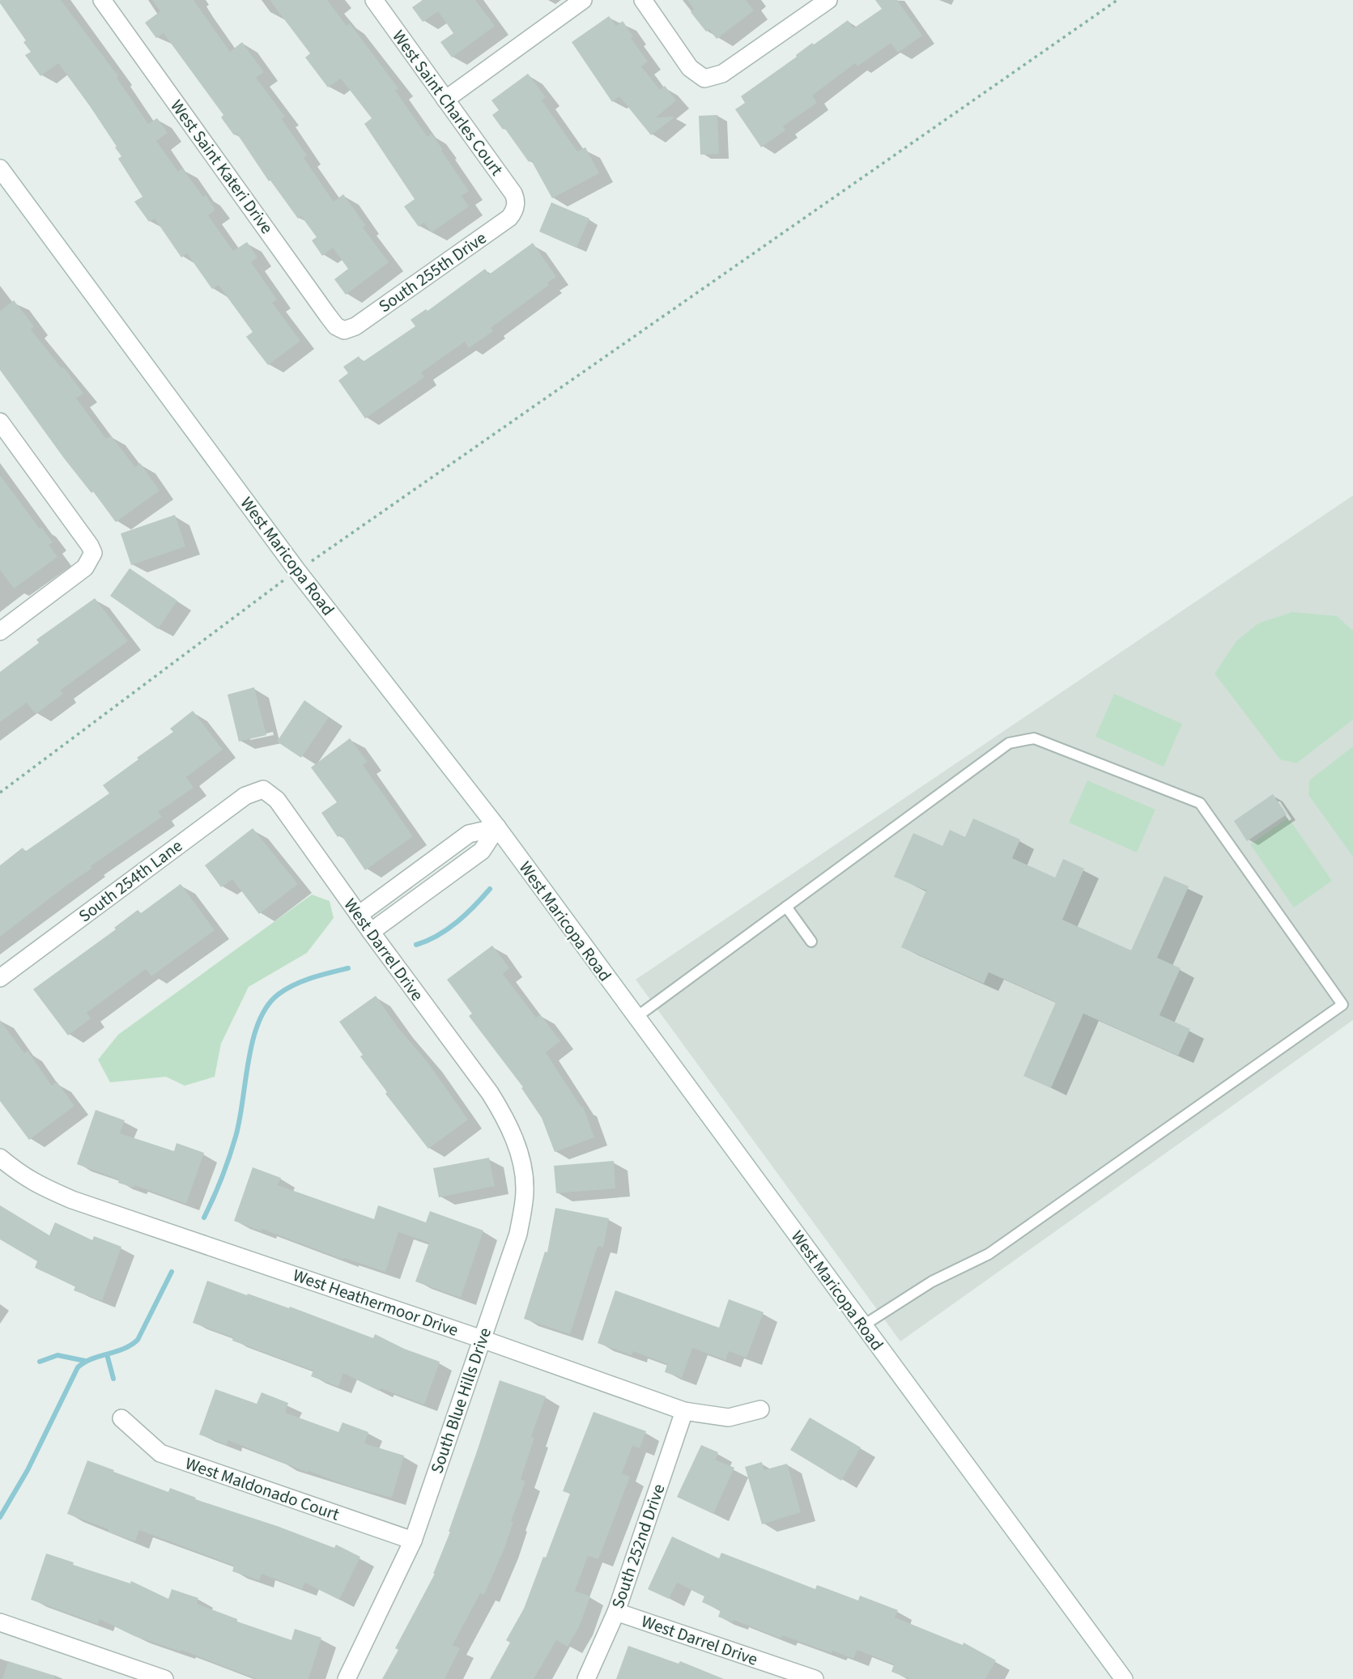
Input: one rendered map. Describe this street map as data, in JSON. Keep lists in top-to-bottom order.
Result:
{
  "streets": {
    "street": [
      "West Saint Charles Court",
      "West Saint Kateri Drive",
      "South 255th Drive",
      "West Maricopa Road",
      "South 254th Lane",
      "West Darrel Drive",
      "West Heathermoor Drive",
      "South Blue Hills Drive",
      "West Maldonado Court",
      "South 252nd Drive"
    ]
  },
  "crossings": [
    ["West Saint Charles Court", "South 255th Drive"],
    ["West Saint Kateri Drive", "South 255th Drive"],
    ["South 254th Lane", "West Darrel Drive"],
    ["West Darrel Drive", "South Blue Hills Drive"],
    ["West Darrel Drive", "South 252nd Drive"],
    ["West Heathermoor Drive", "South Blue Hills Drive"],
    ["West Heathermoor Drive", "South 252nd Drive"],
    ["South Blue Hills Drive", "West Maldonado Court"]
  ]
}
